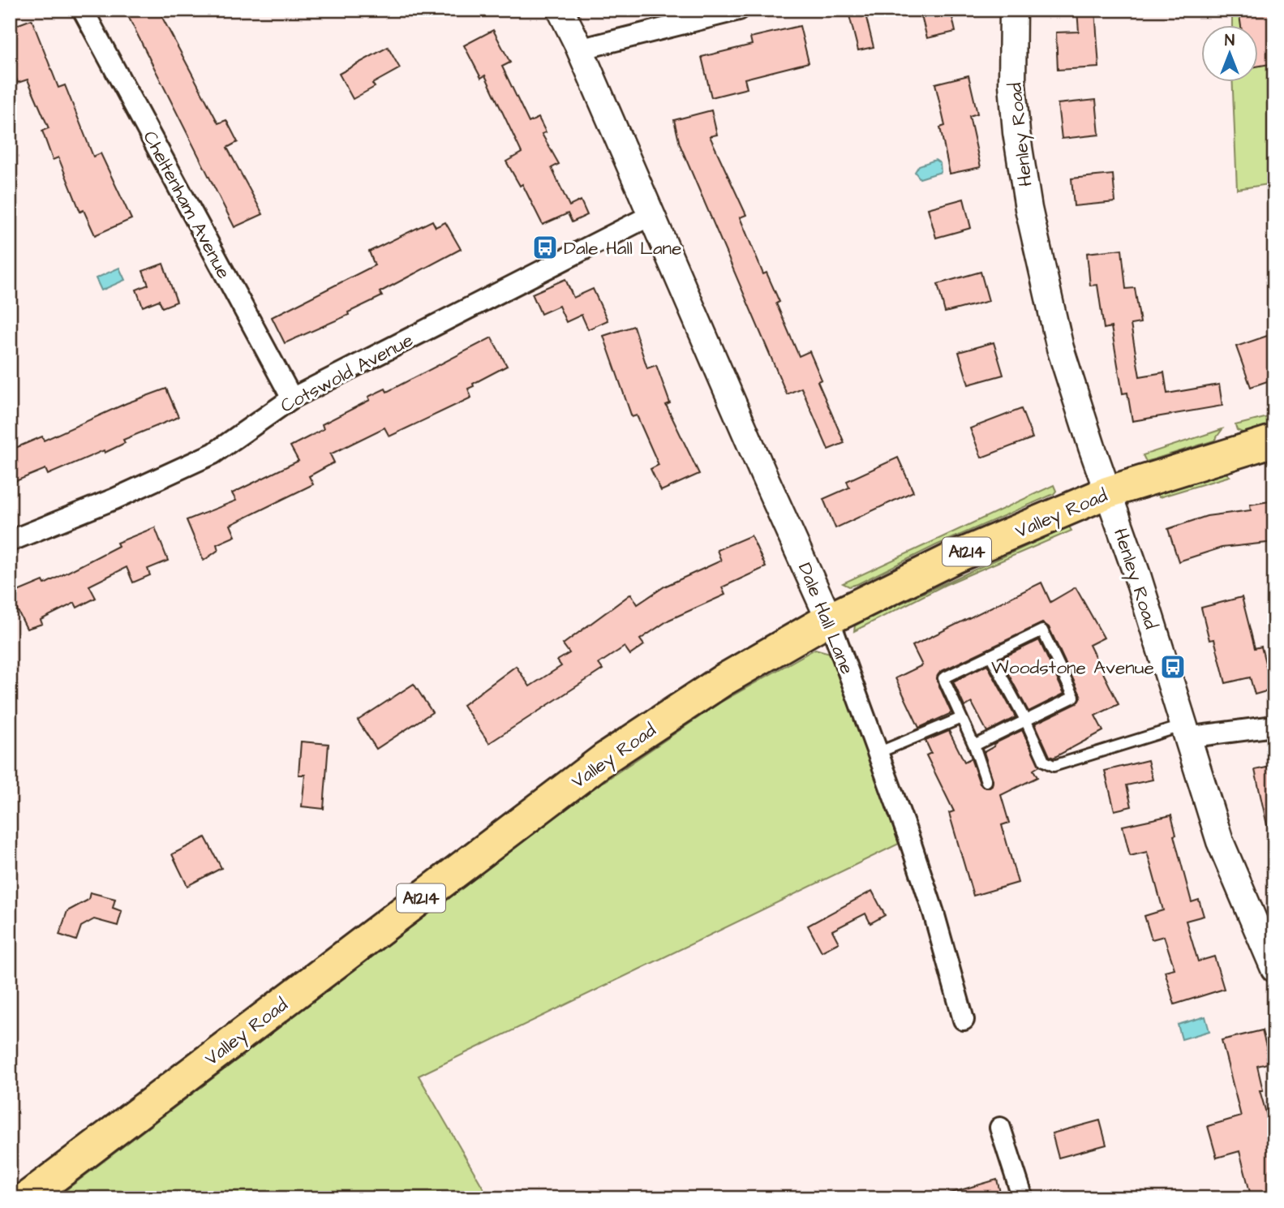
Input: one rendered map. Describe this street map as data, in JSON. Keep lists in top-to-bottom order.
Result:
{
  "streets": {
    "main road": ["Valley Road", "A1214"],
    "street": [
      "Henley Road",
      "Cheltenham Avenue",
      "Cotswold Avenue",
      "Dale Hall Lane"
    ]
  },
  "crossings": [
    ["Henley Road", "Valley Road"],
    ["Cheltenham Avenue", "Cotswold Avenue"],
    ["Cotswold Avenue", "Dale Hall Lane"],
    ["Valley Road", "Dale Hall Lane"]
  ],
  "places": {
    "bus stop": ["Dale Hall Lane", "Woodstone Avenue"]
  },
  "north": "top"
}
